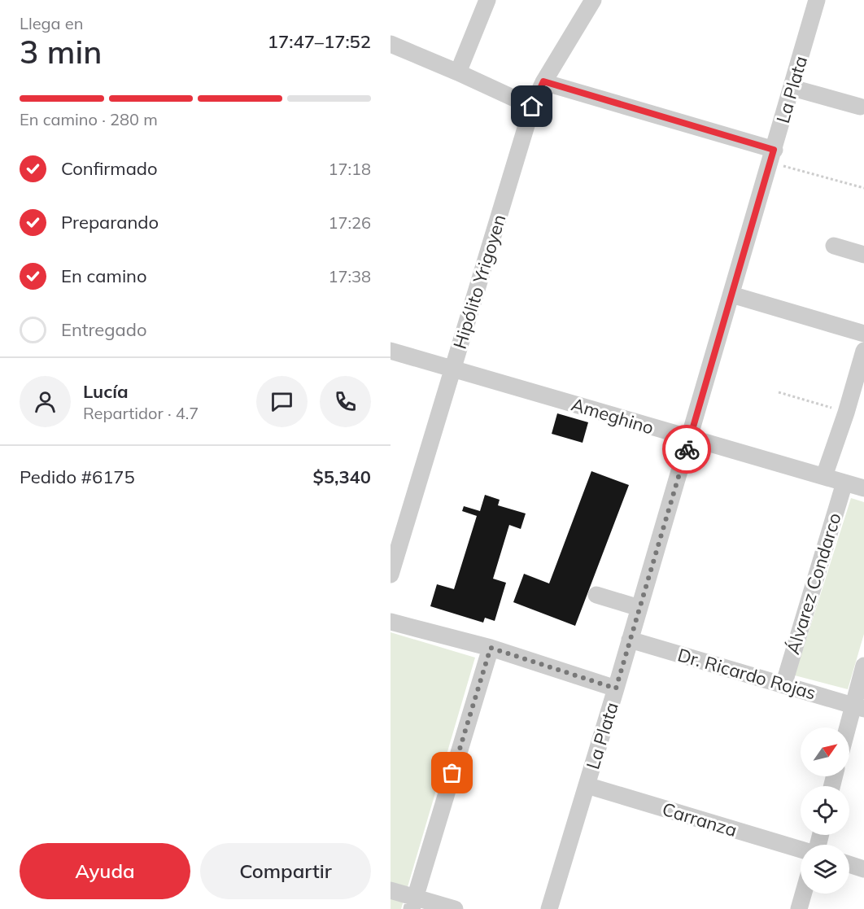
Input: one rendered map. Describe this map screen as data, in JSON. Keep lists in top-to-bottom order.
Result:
{
  "streets": {
    "street": [
      "La Plata",
      "Hipólito Yrigoyen",
      "Ameghino",
      "Álvarez Condarco",
      "Dr. Ricardo Rojas",
      "Carranza"
    ]
  },
  "crossings": [
    ["La Plata", "Ameghino"],
    ["La Plata", "Dr. Ricardo Rojas"],
    ["La Plata", "Carranza"],
    ["Hipólito Yrigoyen", "Ameghino"],
    ["Ameghino", "Álvarez Condarco"],
    ["Álvarez Condarco", "Dr. Ricardo Rojas"]
  ],
  "north": "top right",
  "page": {
    "heading": ["3 min", "Llega en", "17:47–17:52"],
    "panel": [
      "Lucía",
      "Repartidor · 4.7",
      "Pedido #6175",
      "$5,340"
    ],
    "bar": "En camino · 280 m",
    "list": [
      ["Confirmado", "17:18"],
      ["Preparando", "17:26"],
      ["En camino", "17:38"],
      "Entregado"
    ],
    "buttons": ["Ayuda", "Compartir"]
  }
}
